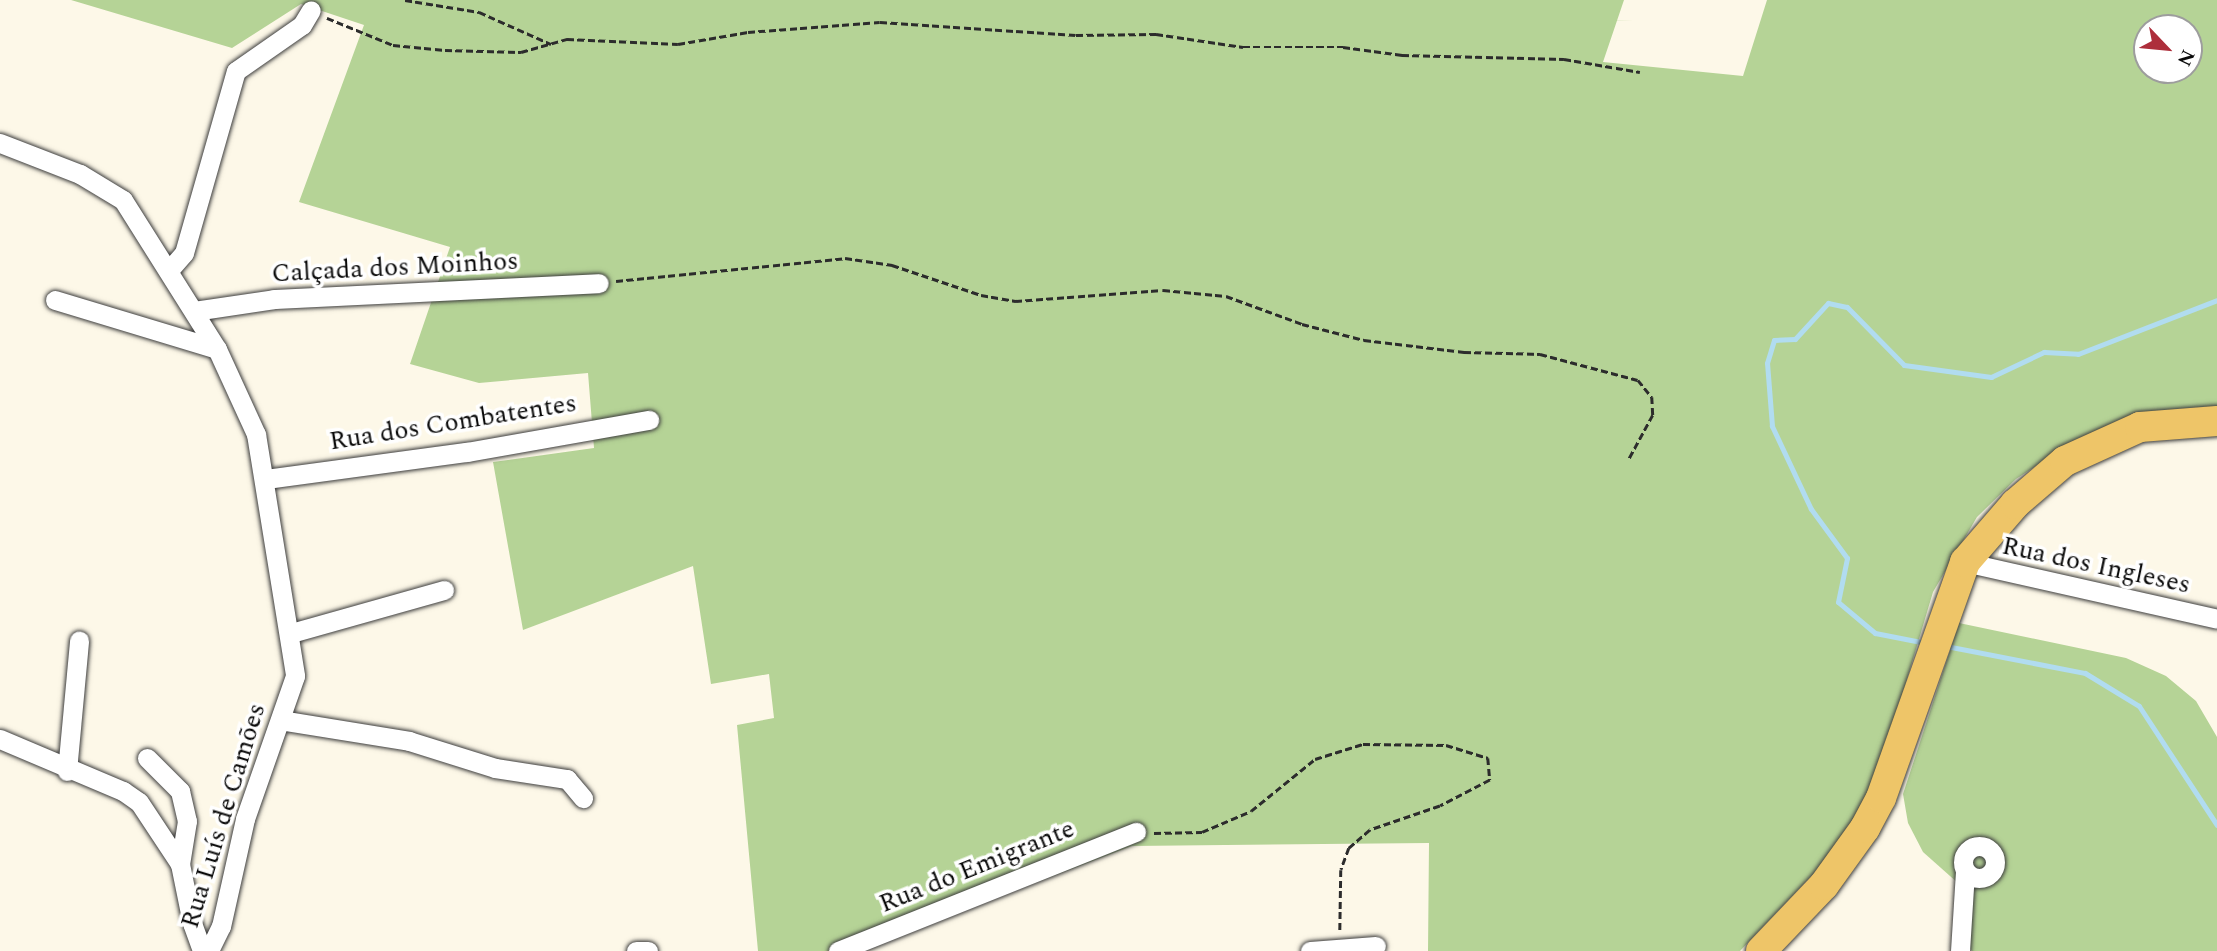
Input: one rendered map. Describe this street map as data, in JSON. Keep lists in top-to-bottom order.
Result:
{
  "streets": {
    "street": [
      "Calçada dos Moinhos",
      "Rua dos Combatentes",
      "Rua dos Ingleses",
      "Rua Luís de Camões",
      "Rua do Emigrante"
    ]
  },
  "crossings": [
    ["Calçada dos Moinhos", "Rua Luís de Camões"],
    ["Rua dos Combatentes", "Rua Luís de Camões"]
  ],
  "north": "bottom right"
}
